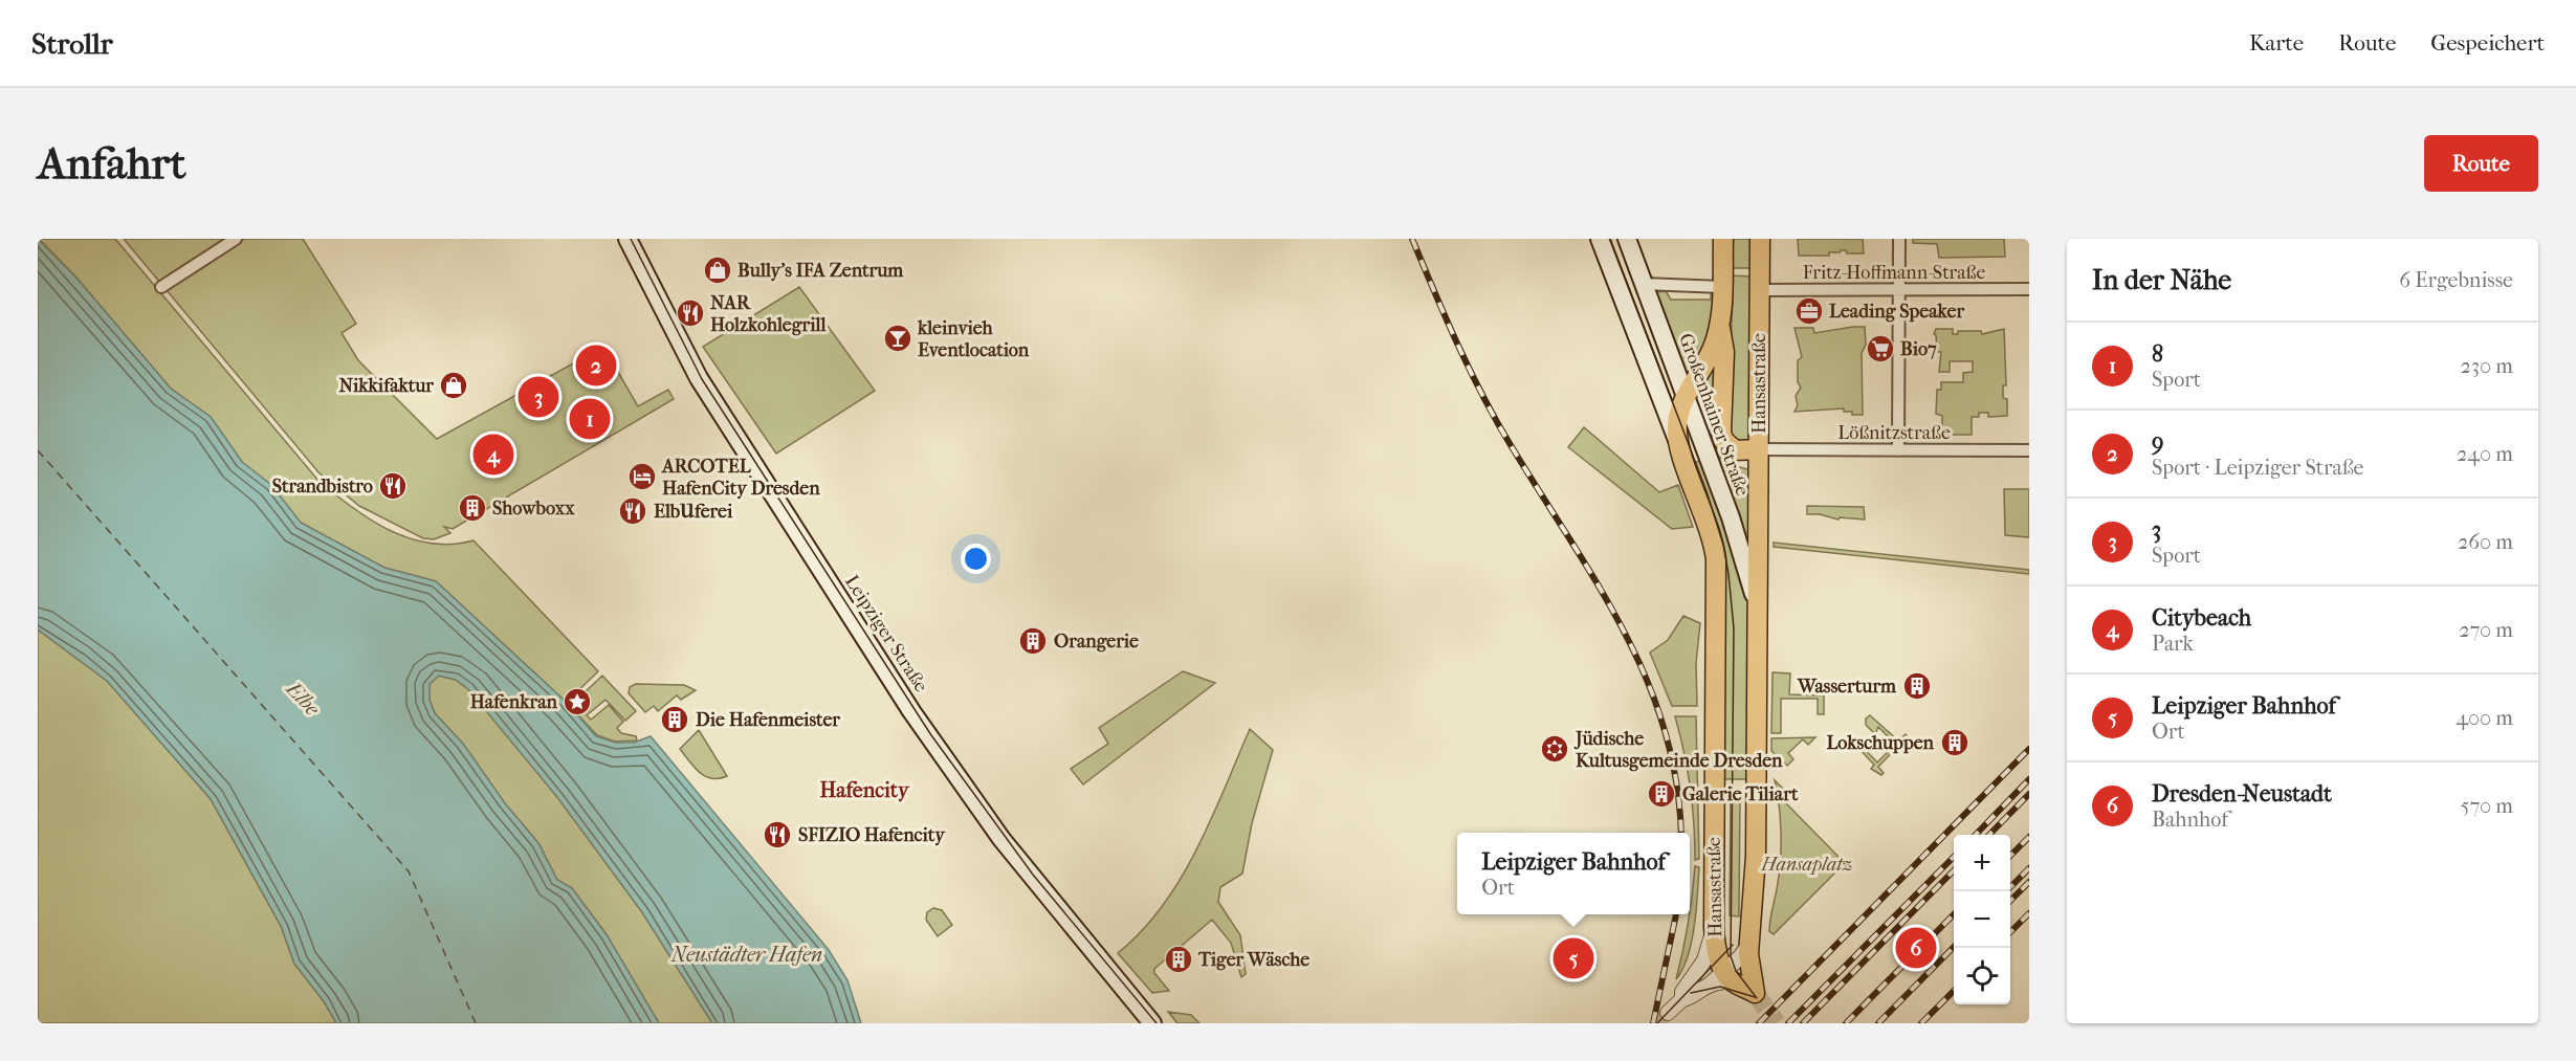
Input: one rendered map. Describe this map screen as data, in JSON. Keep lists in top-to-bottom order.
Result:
{
  "streets": {
    "main road": ["Hansastraße", "Großenhainer Straße", "Leipziger Straße"],
    "street": ["Fritz-Hoffmann-Straße", "Lößnitzstraße"]
  },
  "crossings": [
    ["Fritz-Hoffmann-Straße", "Hansastraße"],
    ["Hansastraße", "Großenhainer Straße"],
    ["Hansastraße", "Lößnitzstraße"]
  ],
  "districts": ["Hafencity"],
  "water": ["Elbe", "Neustädter Hafen"],
  "parks": ["Hansaplatz"],
  "places": {
    "shop": ["Bully's IFA Zentrum", "Nikkifaktur"],
    "office": ["Leading Speaker"],
    "restaurant": [
      "NAR Holzkohlegrill",
      "Strandbistro",
      "ElbUferei",
      "SFIZIO Hafencity"
    ],
    "bar": ["kleinvieh Eventlocation"],
    "supermarket": ["Bio7"],
    "hotel": ["ARCOTEL HafenCity Dresden"],
    "building": [
      "Showboxx",
      "Orangerie",
      "Wasserturm",
      "Die Hafenmeister",
      "Lokschuppen",
      "Galerie Tiliart",
      "Tiger Wäsche"
    ],
    "place": ["Hafenkran"],
    "synagogue": ["Jüdische Kultusgemeinde Dresden"]
  },
  "page": {
    "header": "Strollr",
    "nav": ["Karte", "Route", "Gespeichert"],
    "buttons": "Route",
    "title": "Anfahrt",
    "heading": ["In der Nähe", "6 Ergebnisse"],
    "list": [
      {
        "mark": "1",
        "name": "8",
        "note": "Sport",
        "value": "230 m"
      },
      {
        "mark": "2",
        "name": "9",
        "note": "Sport · Leipziger Straße",
        "value": "240 m"
      },
      {
        "mark": "3",
        "name": "3",
        "note": "Sport",
        "value": "260 m"
      },
      {
        "mark": "4",
        "name": "Citybeach",
        "note": "Park",
        "value": "270 m"
      },
      {
        "mark": "5",
        "name": "Leipziger Bahnhof",
        "note": "Ort",
        "value": "400 m"
      },
      {
        "mark": "6",
        "name": "Dresden-Neustadt",
        "note": "Bahnhof",
        "value": "570 m"
      }
    ],
    "pins": [
      "2",
      "3",
      "1",
      "4",
      "6",
      "5"
    ],
    "popup": ["Leipziger Bahnhof", "Ort"],
    "map_buttons": ["+", "−"]
  }
}
